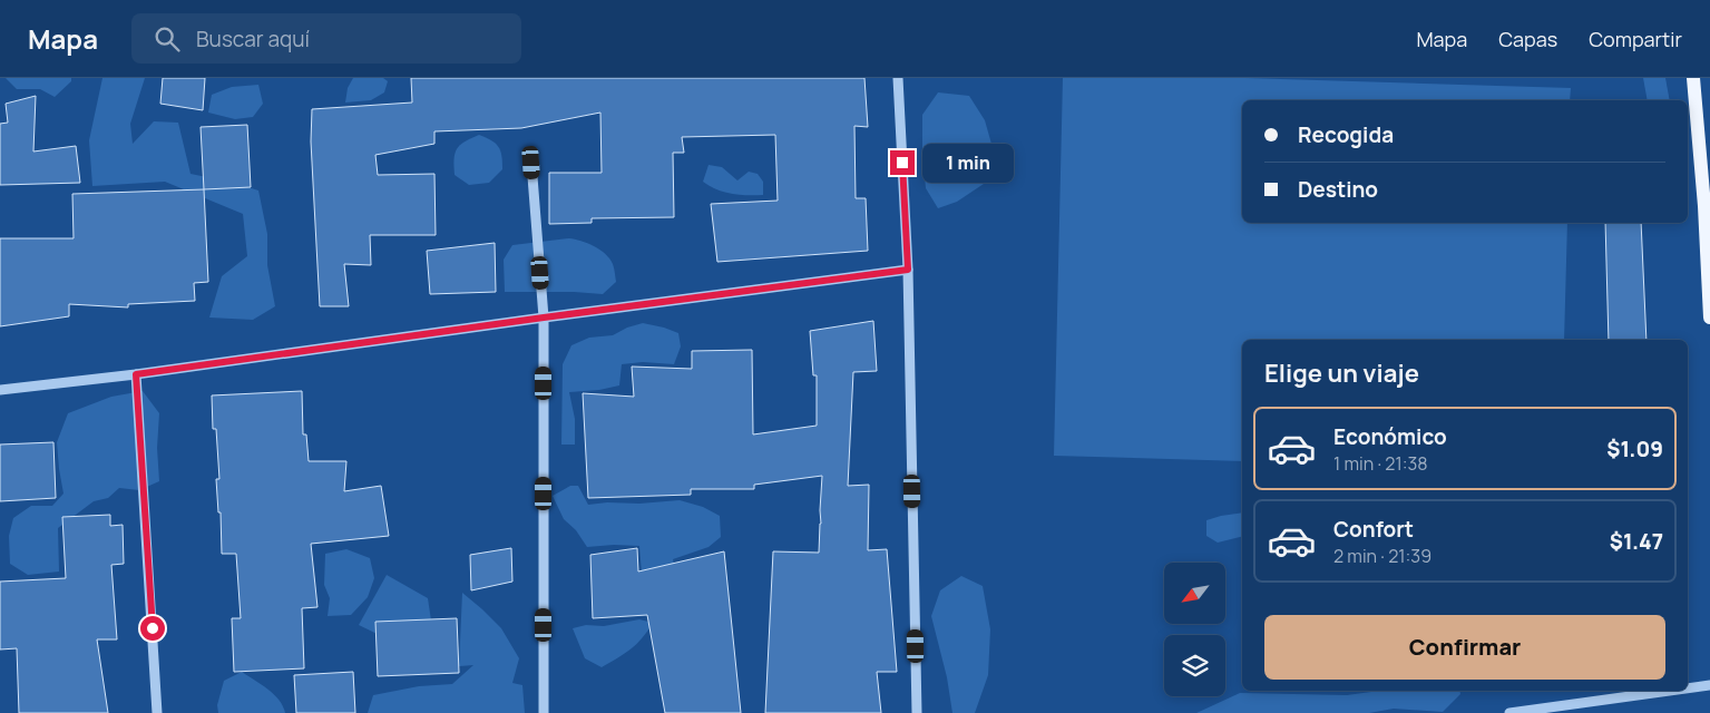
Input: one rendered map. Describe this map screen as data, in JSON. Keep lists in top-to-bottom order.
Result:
{
  "north": "bottom left",
  "page": {
    "header": "Mapa",
    "search": "Buscar aquí",
    "nav": ["Mapa", "Capas", "Compartir"],
    "banner": ["Recogida", "Destino"],
    "bubble": "1 min",
    "heading": "Elige un viaje",
    "list": [
      {
        "name": "Económico",
        "note": "1 min · 21:38",
        "value": "$1.09"
      },
      {
        "name": "Confort",
        "note": "2 min · 21:39",
        "value": "$1.47"
      }
    ],
    "buttons": "Confirmar"
  }
}
